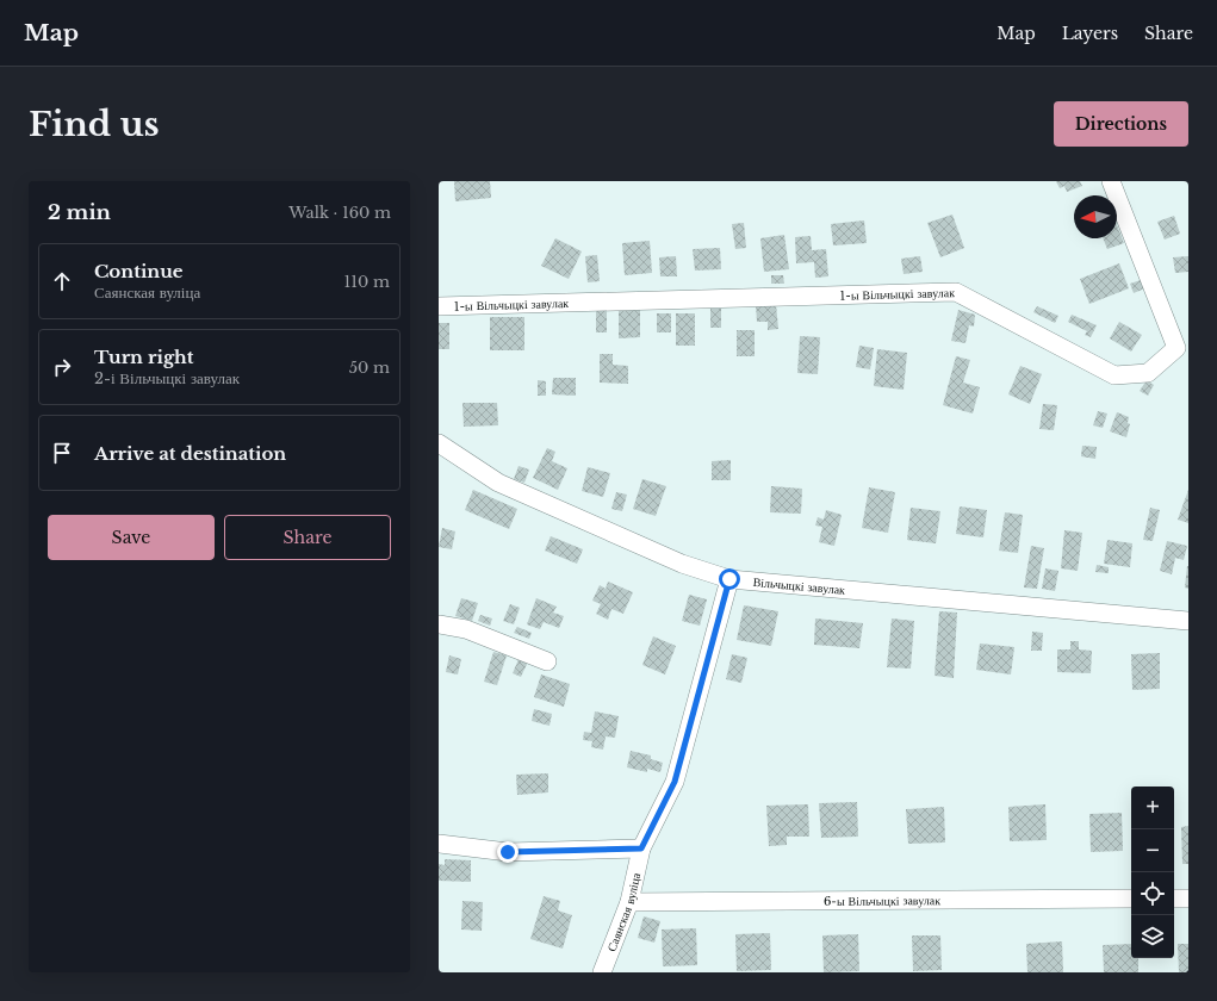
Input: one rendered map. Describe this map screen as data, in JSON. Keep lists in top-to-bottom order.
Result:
{
  "streets": {
    "street": [
      "1-ы Вільчыцкі завулак",
      "Вільчыцкі завулак",
      "6-ы Вільчыцкі завулак",
      "Саянская вуліца"
    ]
  },
  "crossings": [
    ["Вільчыцкі завулак", "Саянская вуліца"],
    ["6-ы Вільчыцкі завулак", "Саянская вуліца"]
  ],
  "north": "left",
  "page": {
    "header": "Map",
    "nav": ["Map", "Layers", "Share"],
    "buttons": [
      "Directions",
      ["Save", "Share"]
    ],
    "title": "Find us",
    "heading": ["2 min", "Walk · 160 m"],
    "list": [
      ["Continue", "Саянская вуліца", "110 m"],
      ["Turn right", "2-і Вільчыцкі завулак", "50 m"],
      "Arrive at destination"
    ],
    "map_buttons": ["+", "−"]
  }
}
